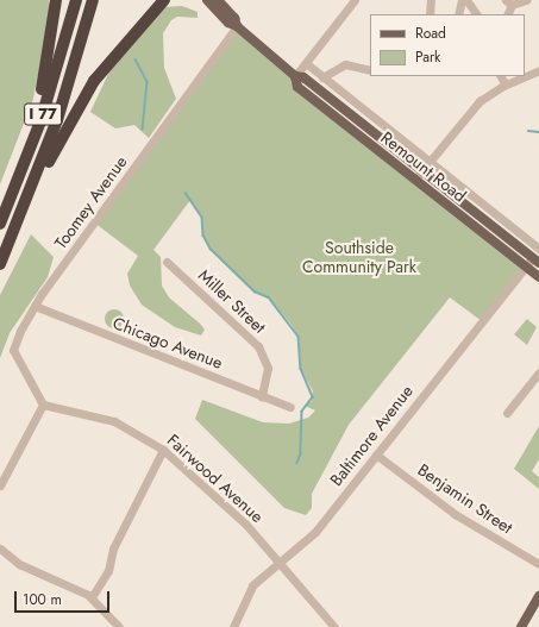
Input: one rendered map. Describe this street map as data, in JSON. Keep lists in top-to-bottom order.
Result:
{
  "streets": {
    "highway": ["I 77"],
    "main road": ["Remount Road"],
    "street": [
      "Toomey Avenue",
      "Miller Street",
      "Chicago Avenue",
      "Baltimore Avenue",
      "Fairwood Avenue",
      "Benjamin Street"
    ]
  },
  "crossings": [
    ["Remount Road", "Toomey Avenue"],
    ["Remount Road", "Baltimore Avenue"],
    ["Toomey Avenue", "Chicago Avenue"],
    ["Toomey Avenue", "Fairwood Avenue"],
    ["Miller Street", "Chicago Avenue"],
    ["Baltimore Avenue", "Fairwood Avenue"],
    ["Baltimore Avenue", "Benjamin Street"]
  ],
  "parks": ["Southside Community Park"],
  "legend": ["Road", "Park"],
  "scale_bar": "100 m"
}
